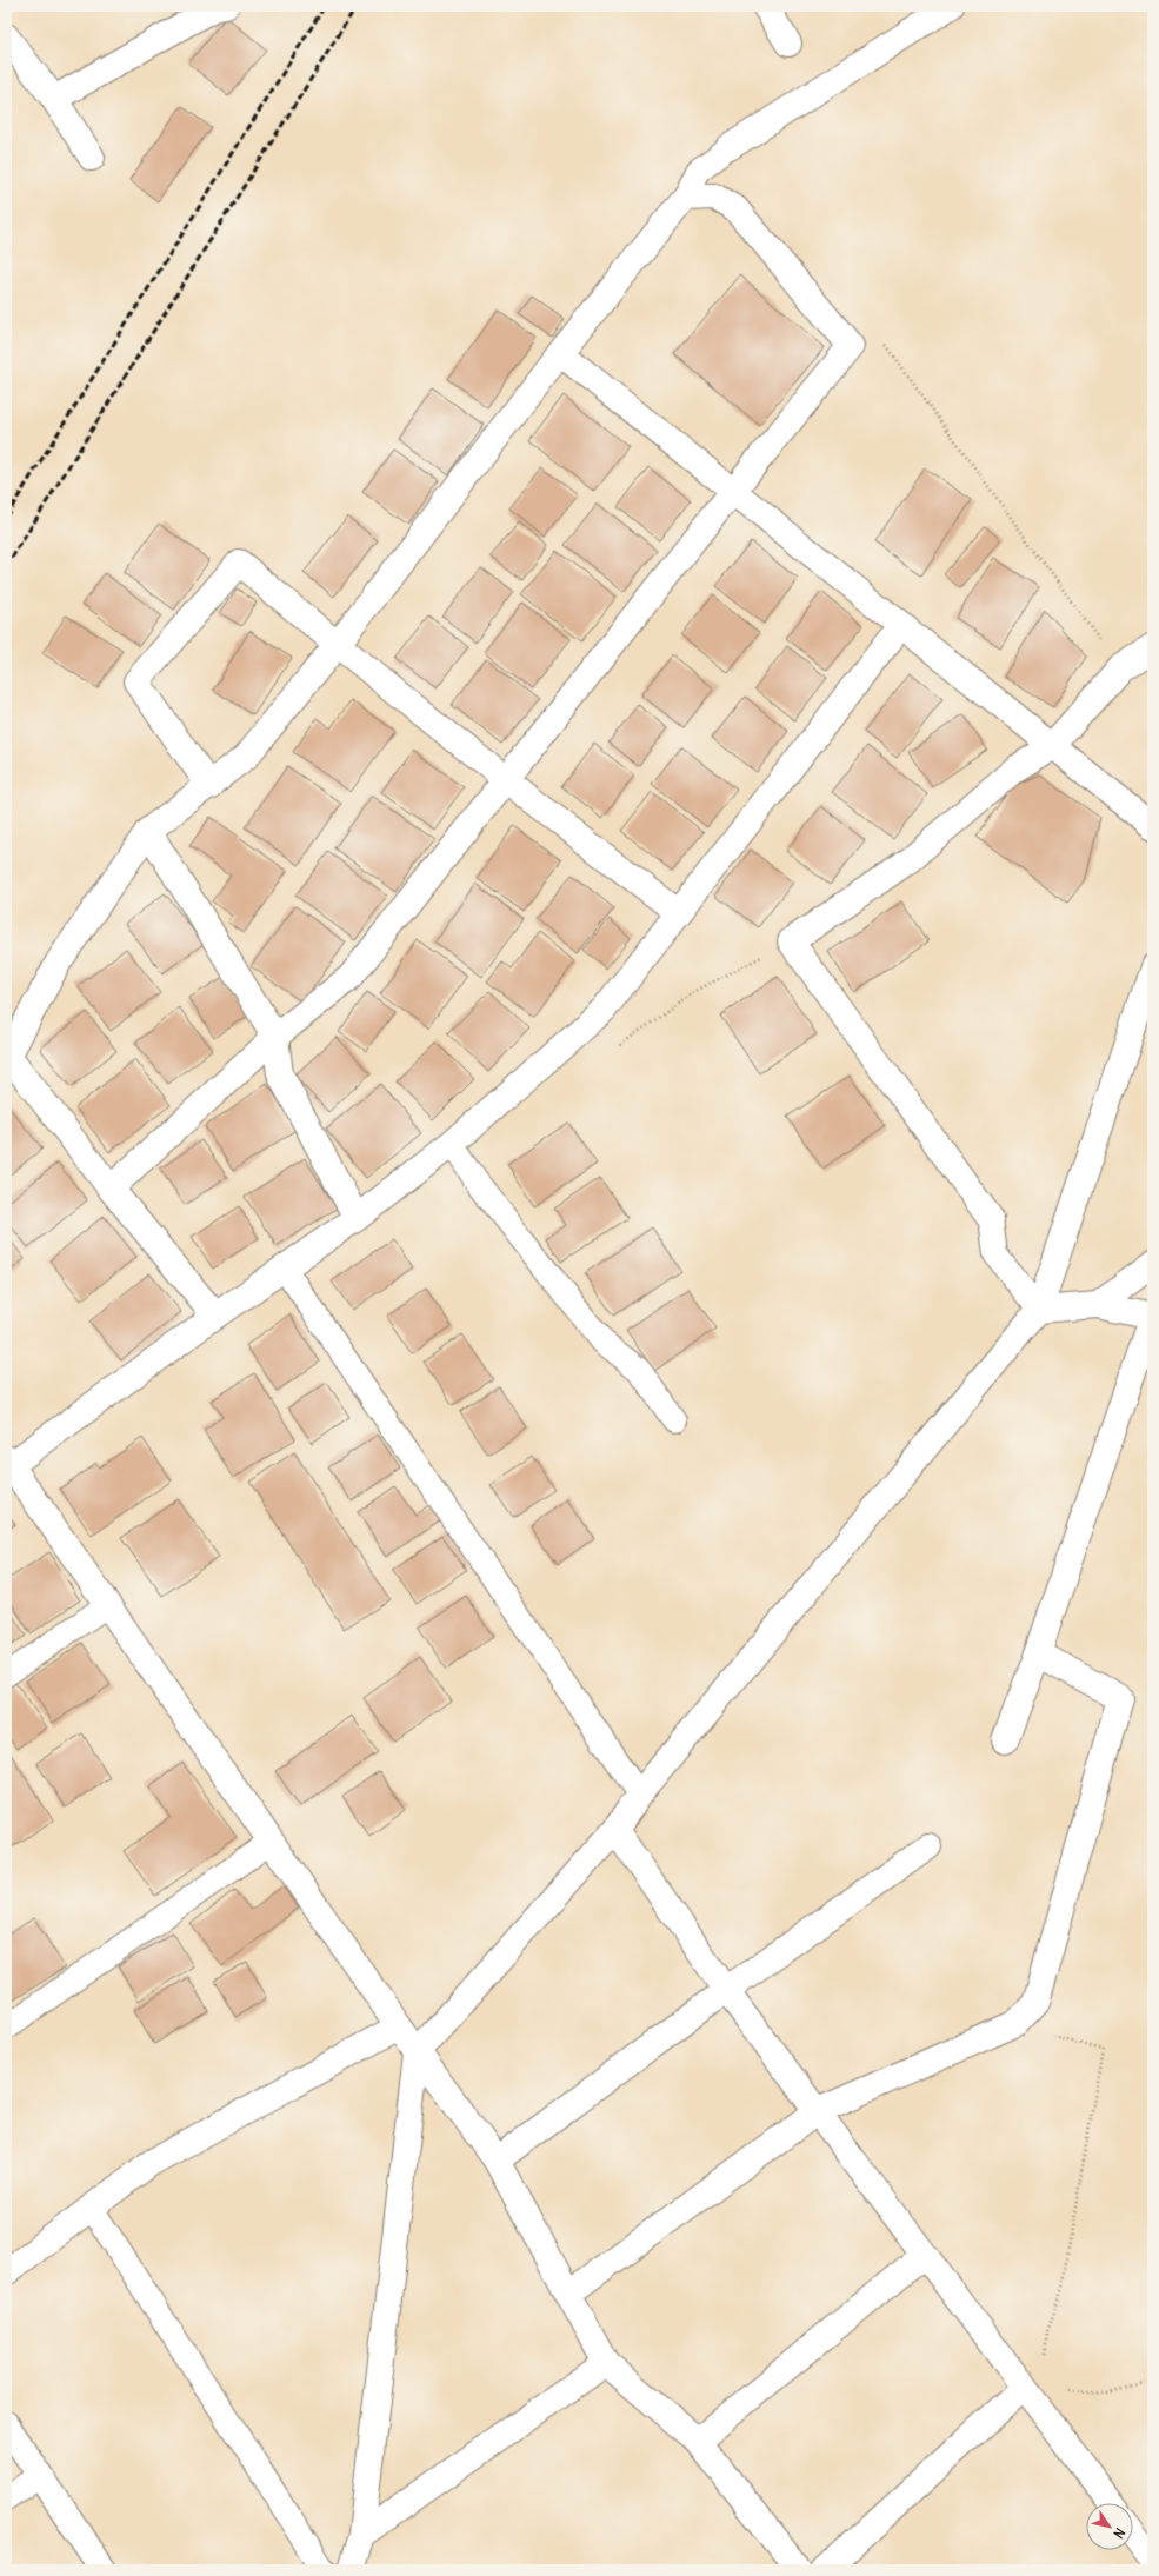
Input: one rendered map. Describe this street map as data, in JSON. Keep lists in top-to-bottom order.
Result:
{
  "north": "bottom right"
}
